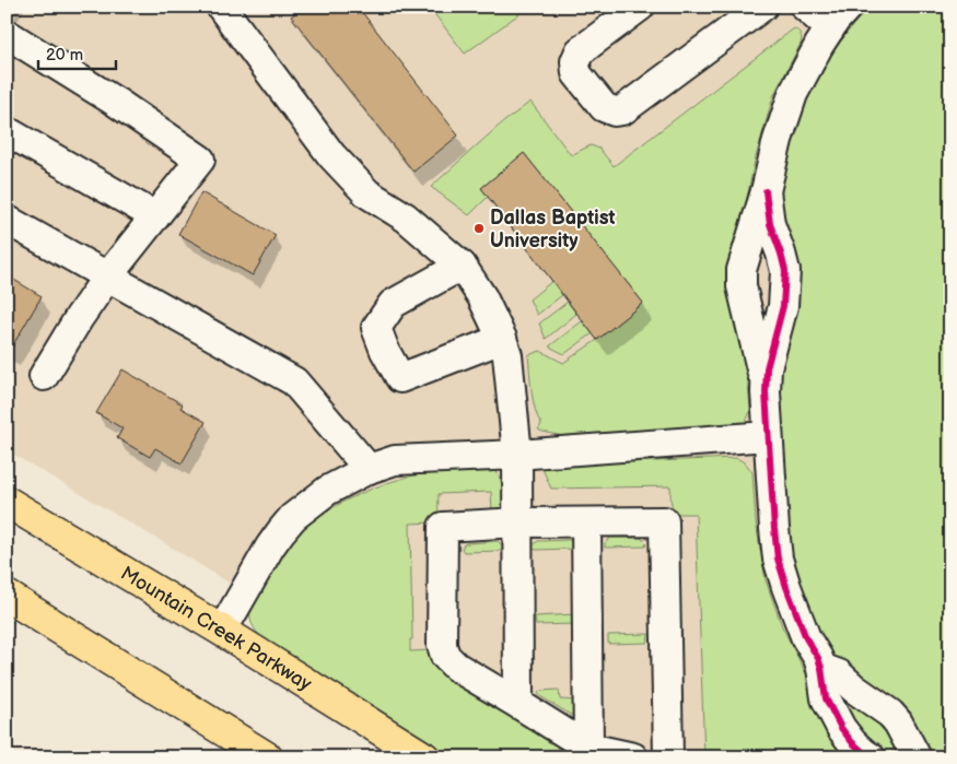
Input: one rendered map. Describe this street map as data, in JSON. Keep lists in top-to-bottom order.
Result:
{
  "streets": {
    "main road": ["Mountain Creek Parkway"]
  },
  "places": ["Dallas Baptist University"],
  "scale_bar": "20 m"
}
